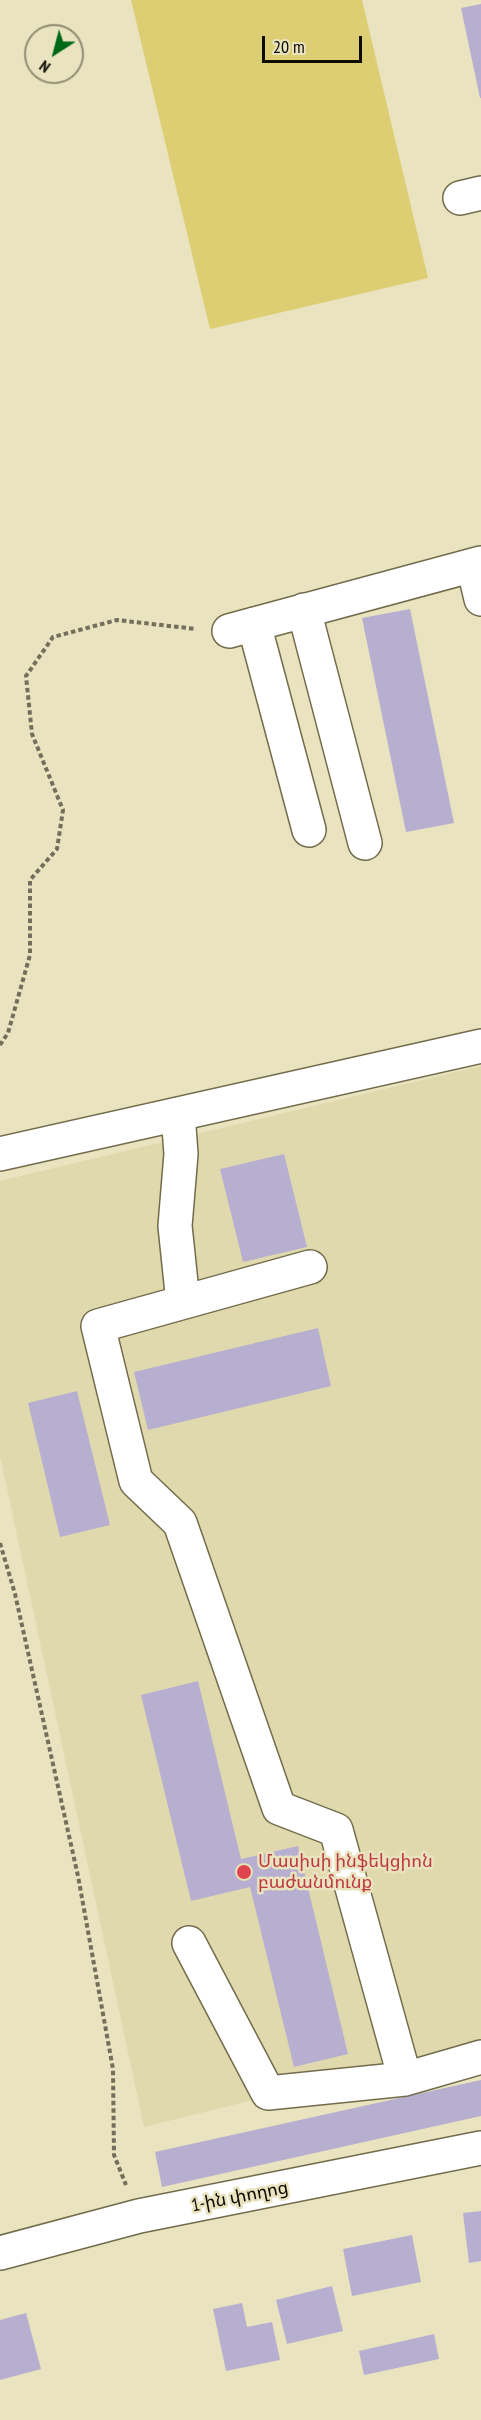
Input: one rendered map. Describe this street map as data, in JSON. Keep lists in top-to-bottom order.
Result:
{
  "streets": {
    "street": ["1-ին փողոց"]
  },
  "places": ["Մասիսի ինֆեկցիոն բաժանմունք"],
  "scale_bar": "20 m",
  "north": "bottom left"
}
